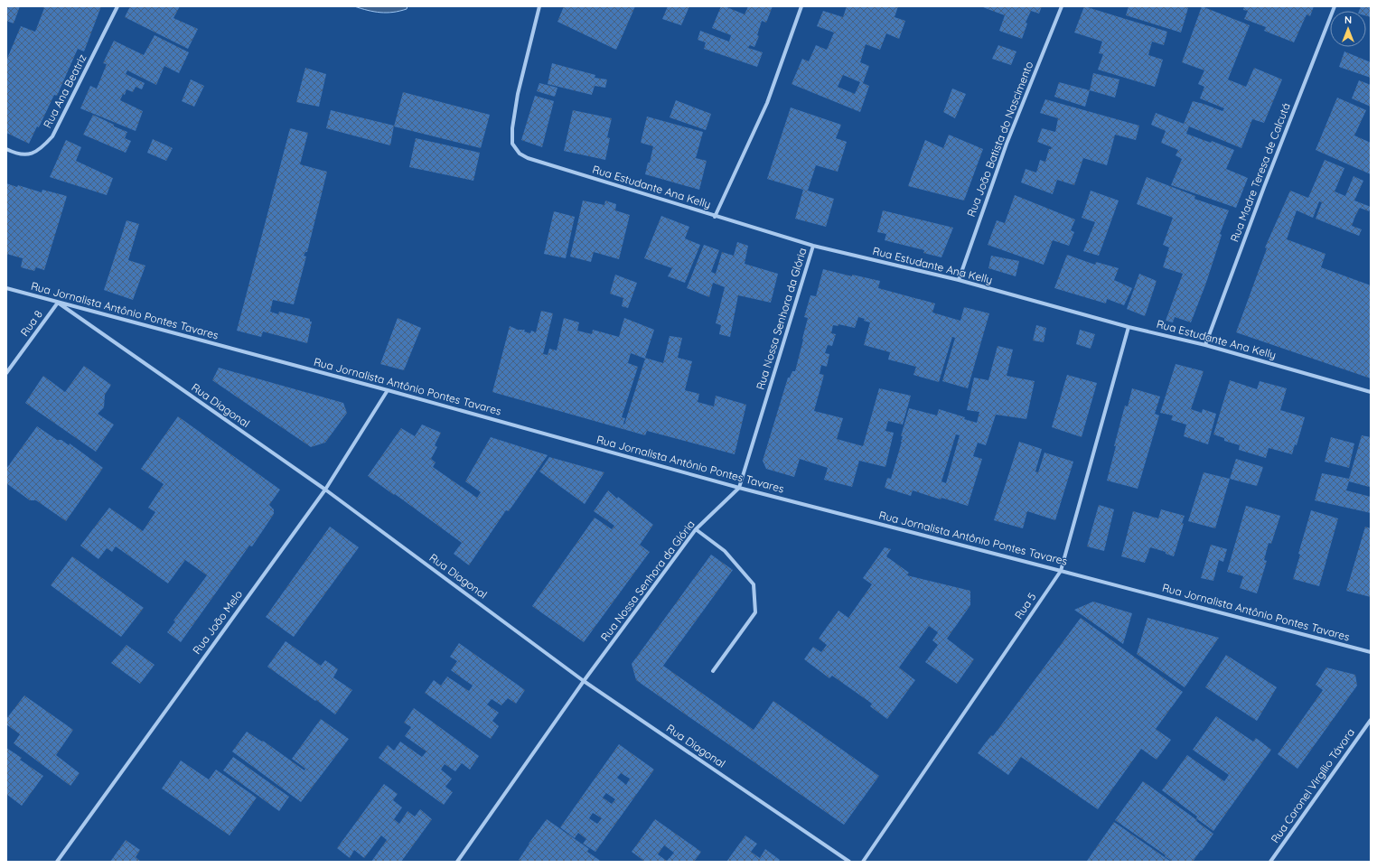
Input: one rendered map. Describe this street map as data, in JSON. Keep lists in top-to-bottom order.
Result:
{
  "streets": {
    "street": [
      "Rua Ana Beatriz",
      "Rua João Batista do Nascimento",
      "Rua Madre Teresa de Calcutá",
      "Rua Estudante Ana Kelly",
      "Rua Jornalista Antônio Pontes Tavares",
      "Rua Nossa Senhora da Glória",
      "Rua 8",
      "Rua Diagonal",
      "Rua 5",
      "Rua João Melo",
      "Rua Coronel Virgílio Távora"
    ]
  },
  "crossings": [
    ["Rua João Batista do Nascimento", "Rua Estudante Ana Kelly"],
    ["Rua Madre Teresa de Calcutá", "Rua Estudante Ana Kelly"],
    ["Rua Estudante Ana Kelly", "Rua Nossa Senhora da Glória"],
    ["Rua Estudante Ana Kelly", "Rua 5"],
    ["Rua Jornalista Antônio Pontes Tavares", "Rua Nossa Senhora da Glória"],
    ["Rua Jornalista Antônio Pontes Tavares", "Rua 8"],
    ["Rua Jornalista Antônio Pontes Tavares", "Rua Diagonal"],
    ["Rua Jornalista Antônio Pontes Tavares", "Rua 5"],
    ["Rua Jornalista Antônio Pontes Tavares", "Rua João Melo"],
    ["Rua Nossa Senhora da Glória", "Rua Diagonal"],
    ["Rua 8", "Rua Diagonal"],
    ["Rua Diagonal", "Rua João Melo"]
  ],
  "north": "top"
}
